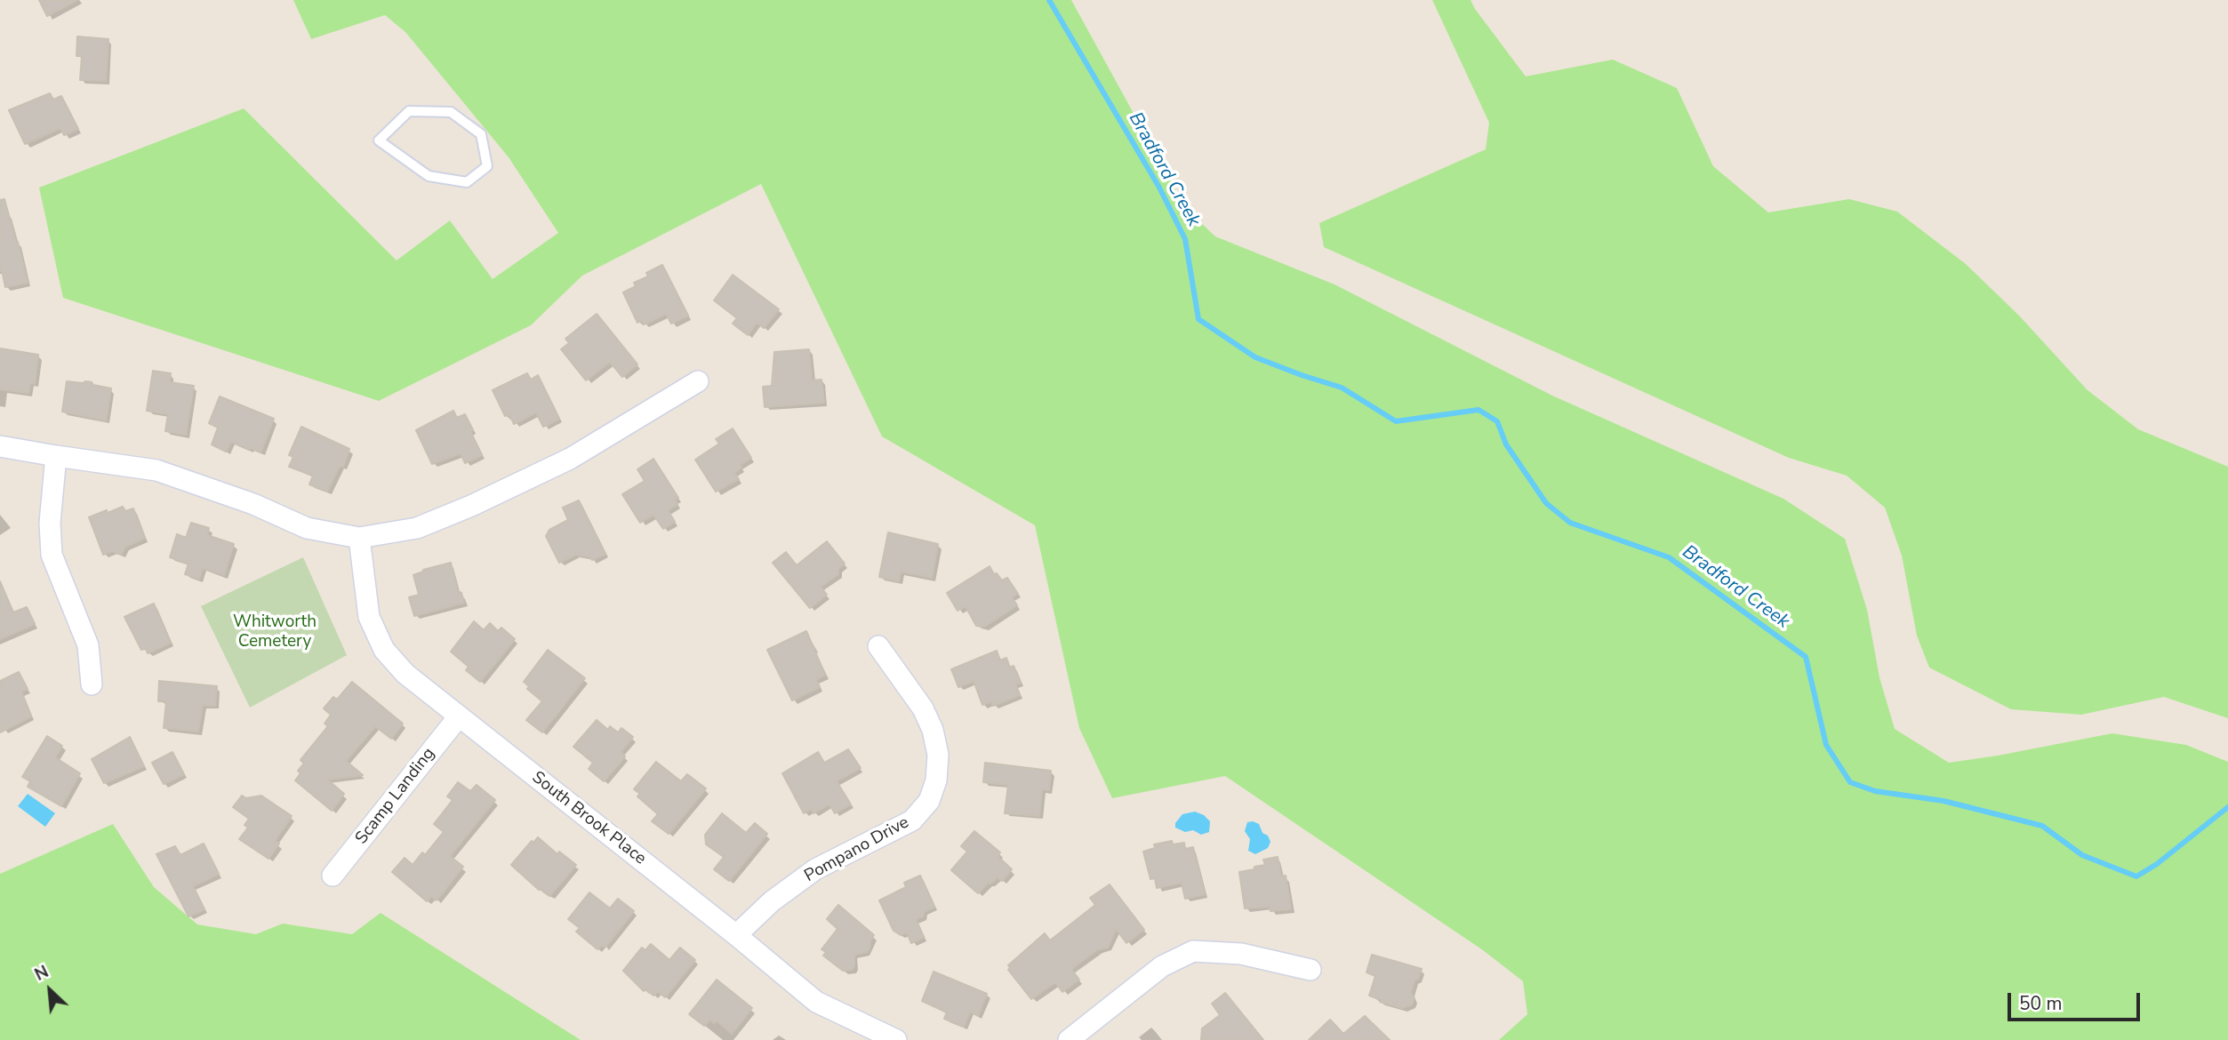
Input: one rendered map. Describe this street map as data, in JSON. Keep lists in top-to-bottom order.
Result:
{
  "streets": {
    "street": ["Scamp Landing", "South Brook Place", "Pompano Drive"]
  },
  "crossings": [
    ["Scamp Landing", "South Brook Place"],
    ["South Brook Place", "Pompano Drive"]
  ],
  "water": ["Bradford Creek"],
  "parks": ["Whitworth Cemetery"],
  "scale_bar": "50 m",
  "north": "top left"
}
